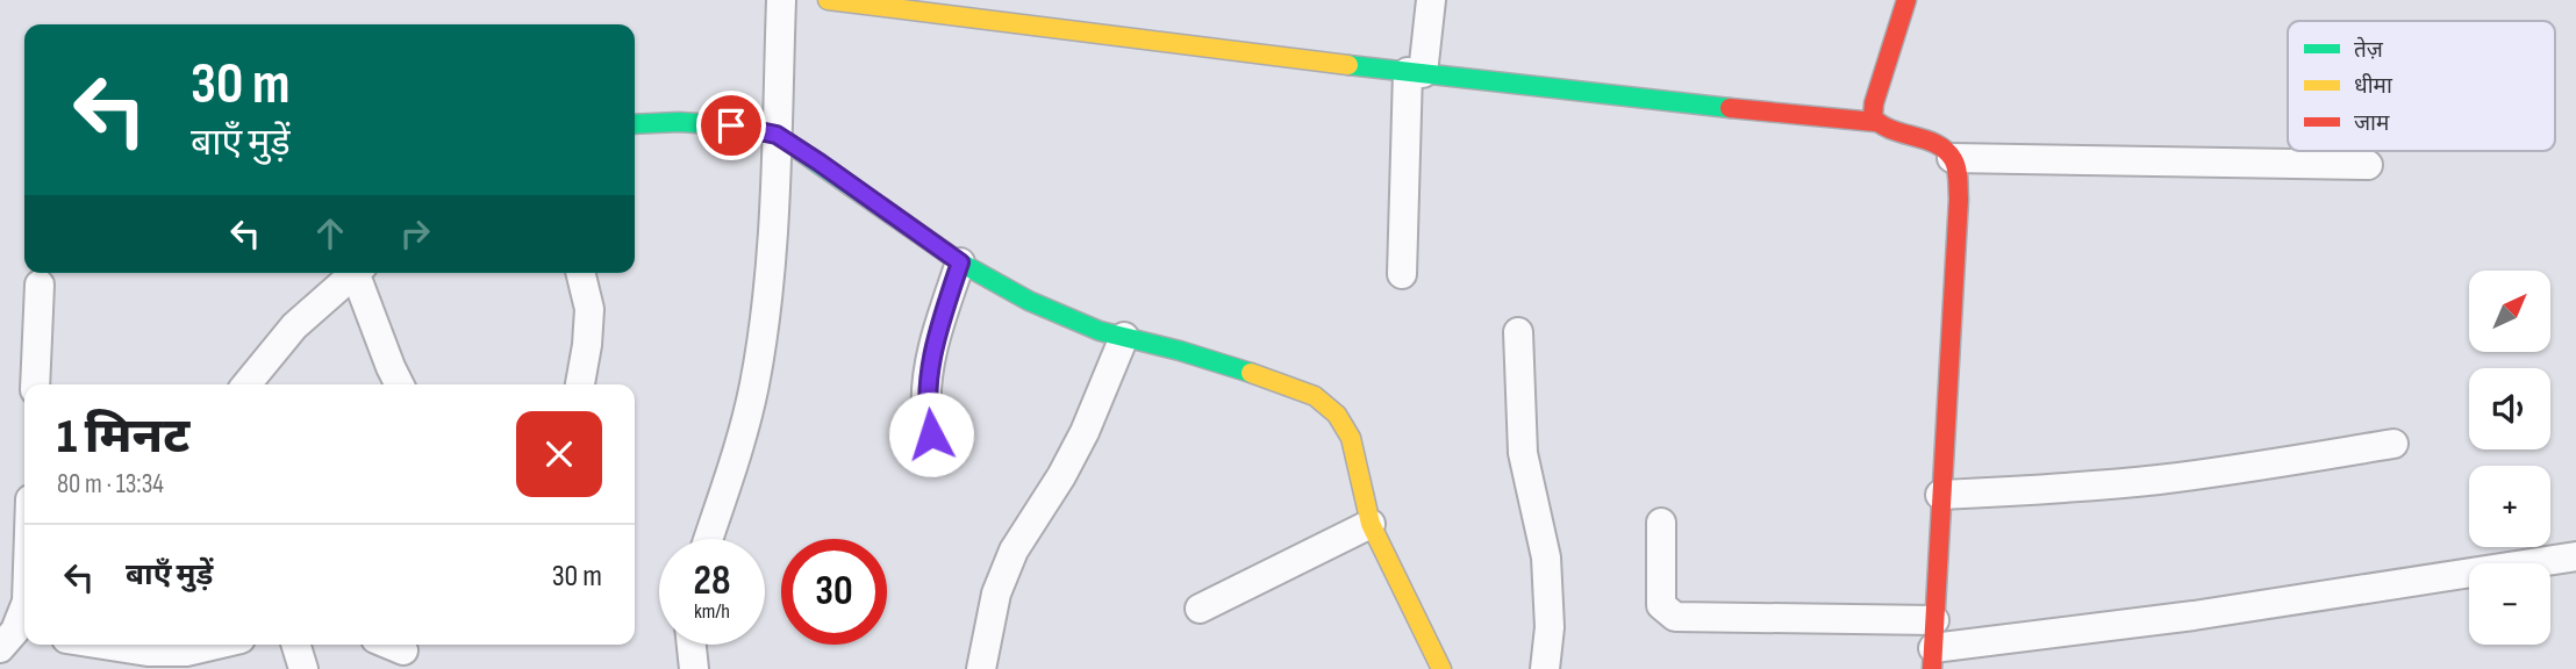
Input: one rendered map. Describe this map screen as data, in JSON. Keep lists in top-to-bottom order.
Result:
{
  "legend": ["तेज़", "धीमा", "जाम"],
  "north": "top right",
  "page": {
    "turn": ["30 m", "बाएँ मुड़ें"],
    "map_buttons": ["+", "−"],
    "heading": ["1 मिनट", "80 m · 13:34"],
    "list": [
      {
        "name": "बाएँ मुड़ें",
        "value": "30 m"
      }
    ],
    "speed": "28 km/h",
    "limit": "30"
  }
}
